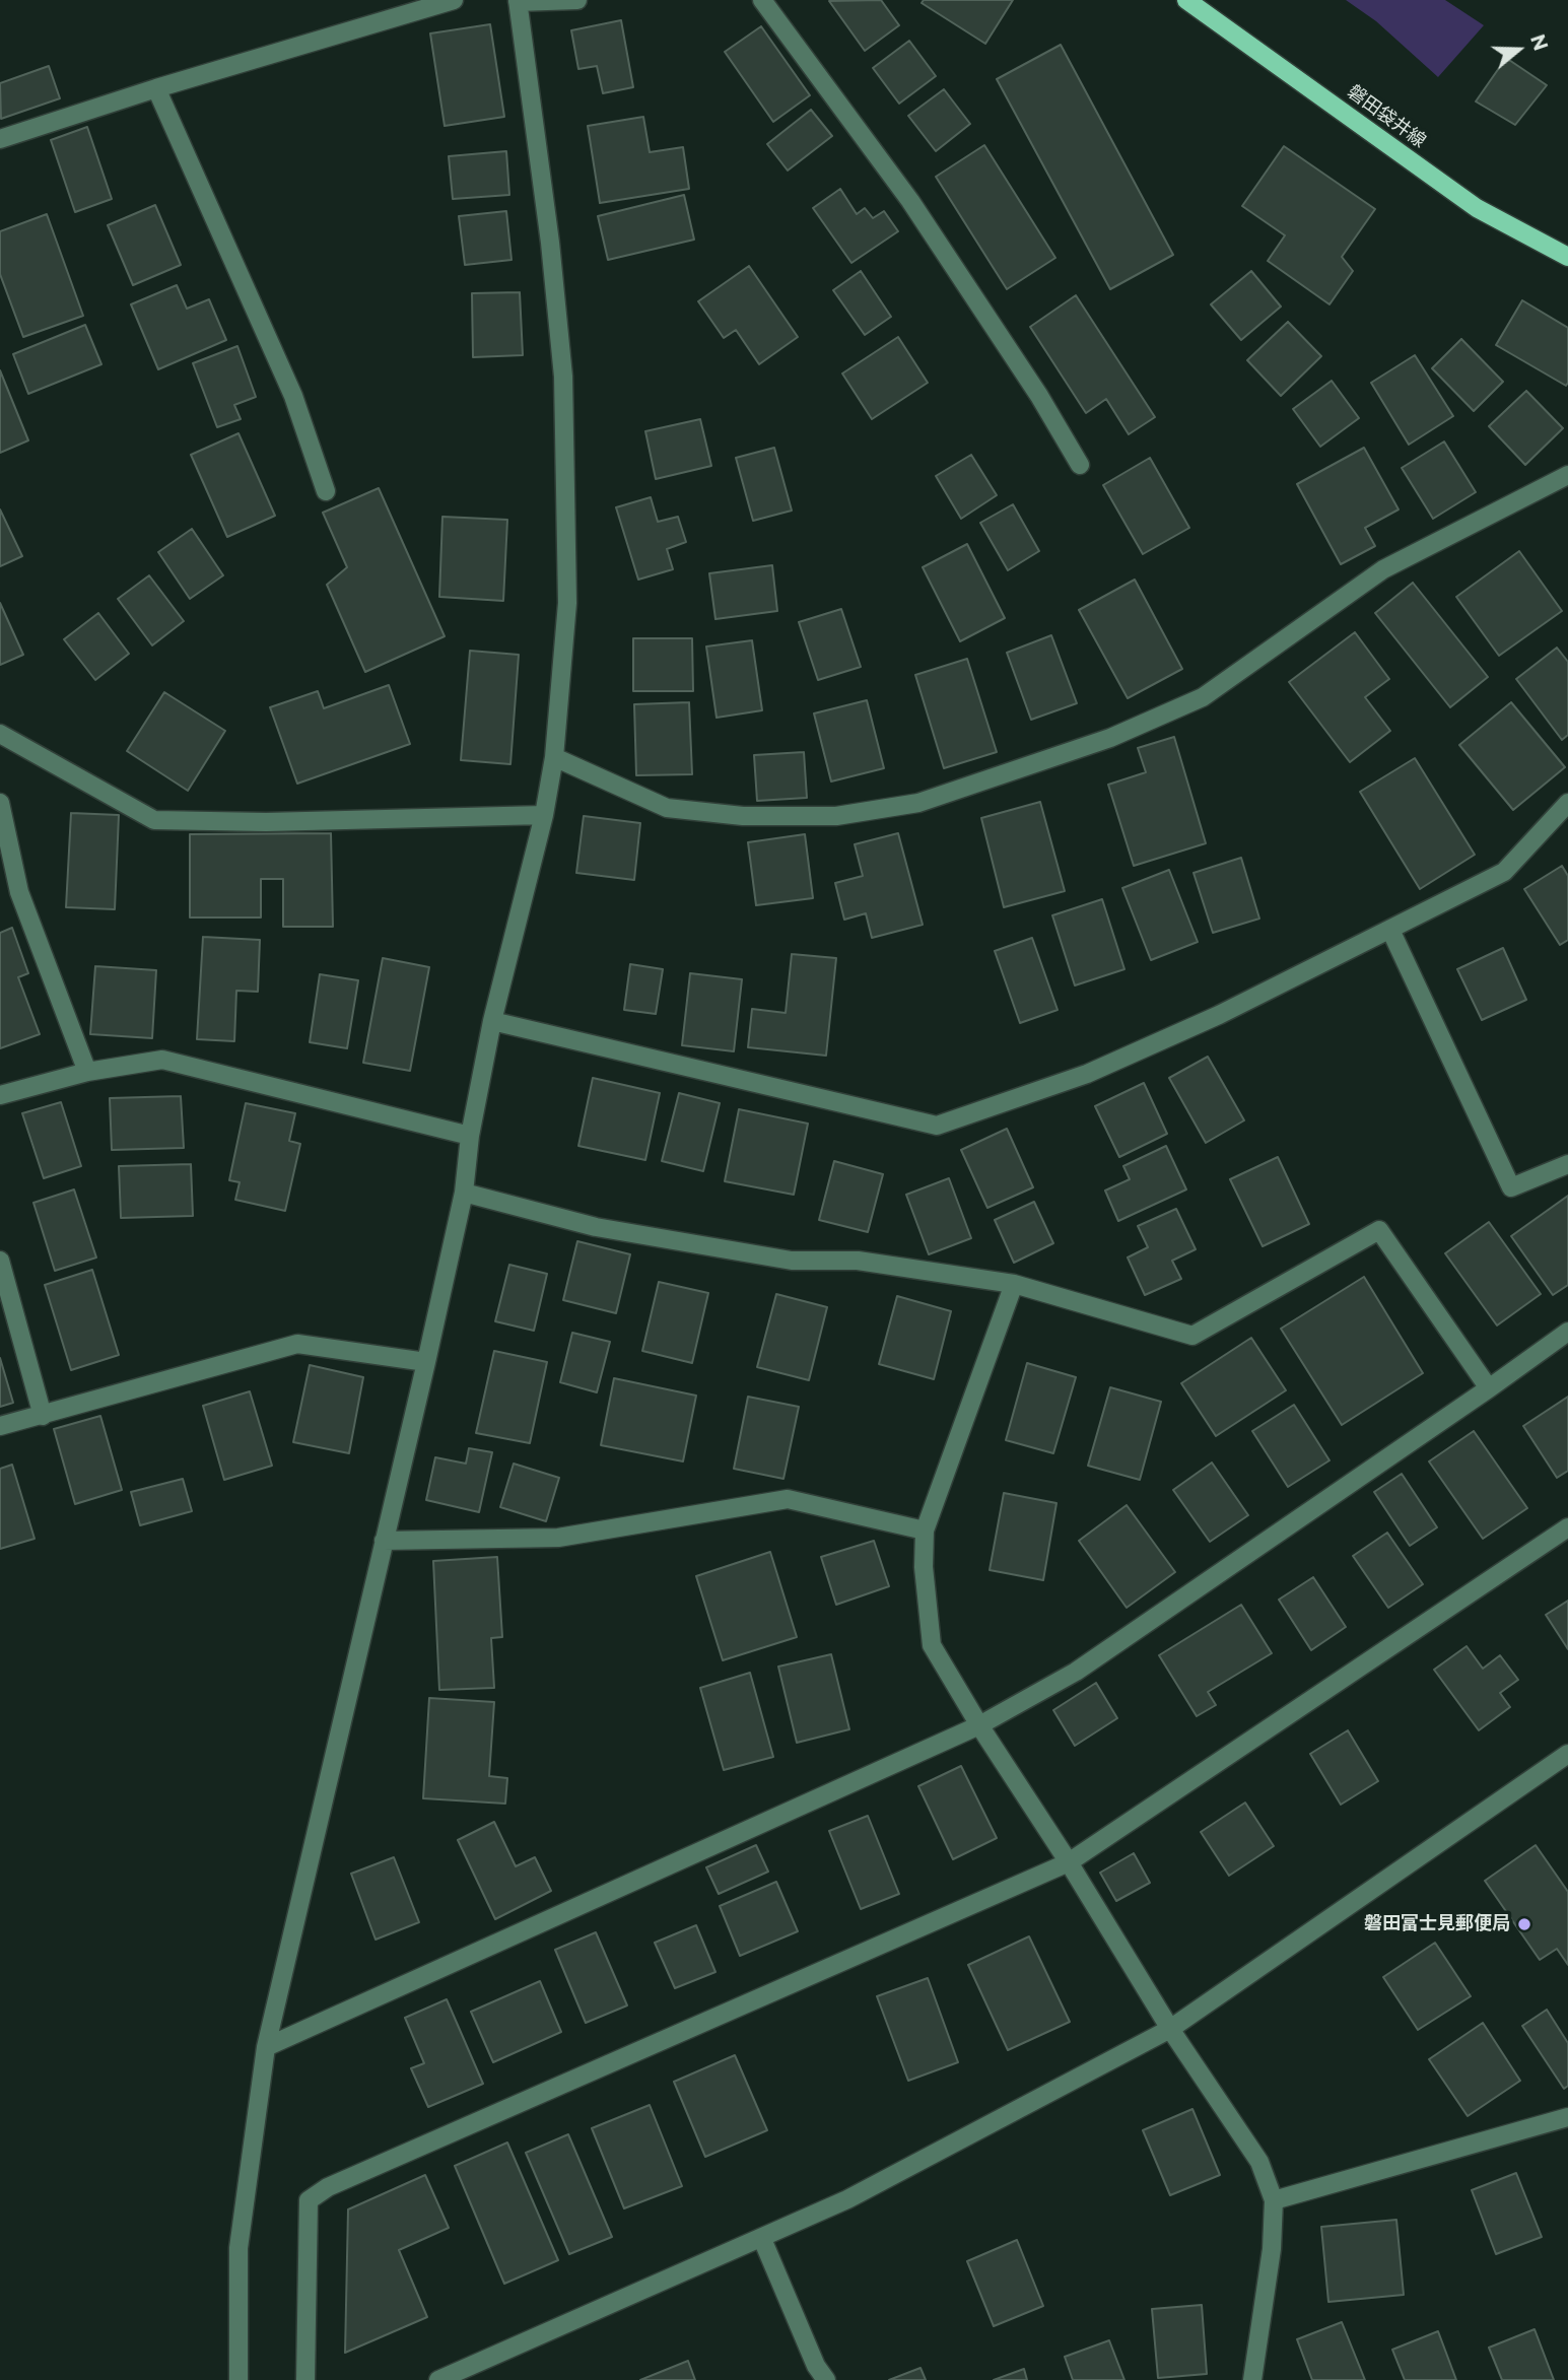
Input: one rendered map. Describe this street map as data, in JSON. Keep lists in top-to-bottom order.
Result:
{
  "streets": {
    "main road": ["磐田袋井線"]
  },
  "places": ["磐田富士見郵便局"],
  "north": "right"
}
